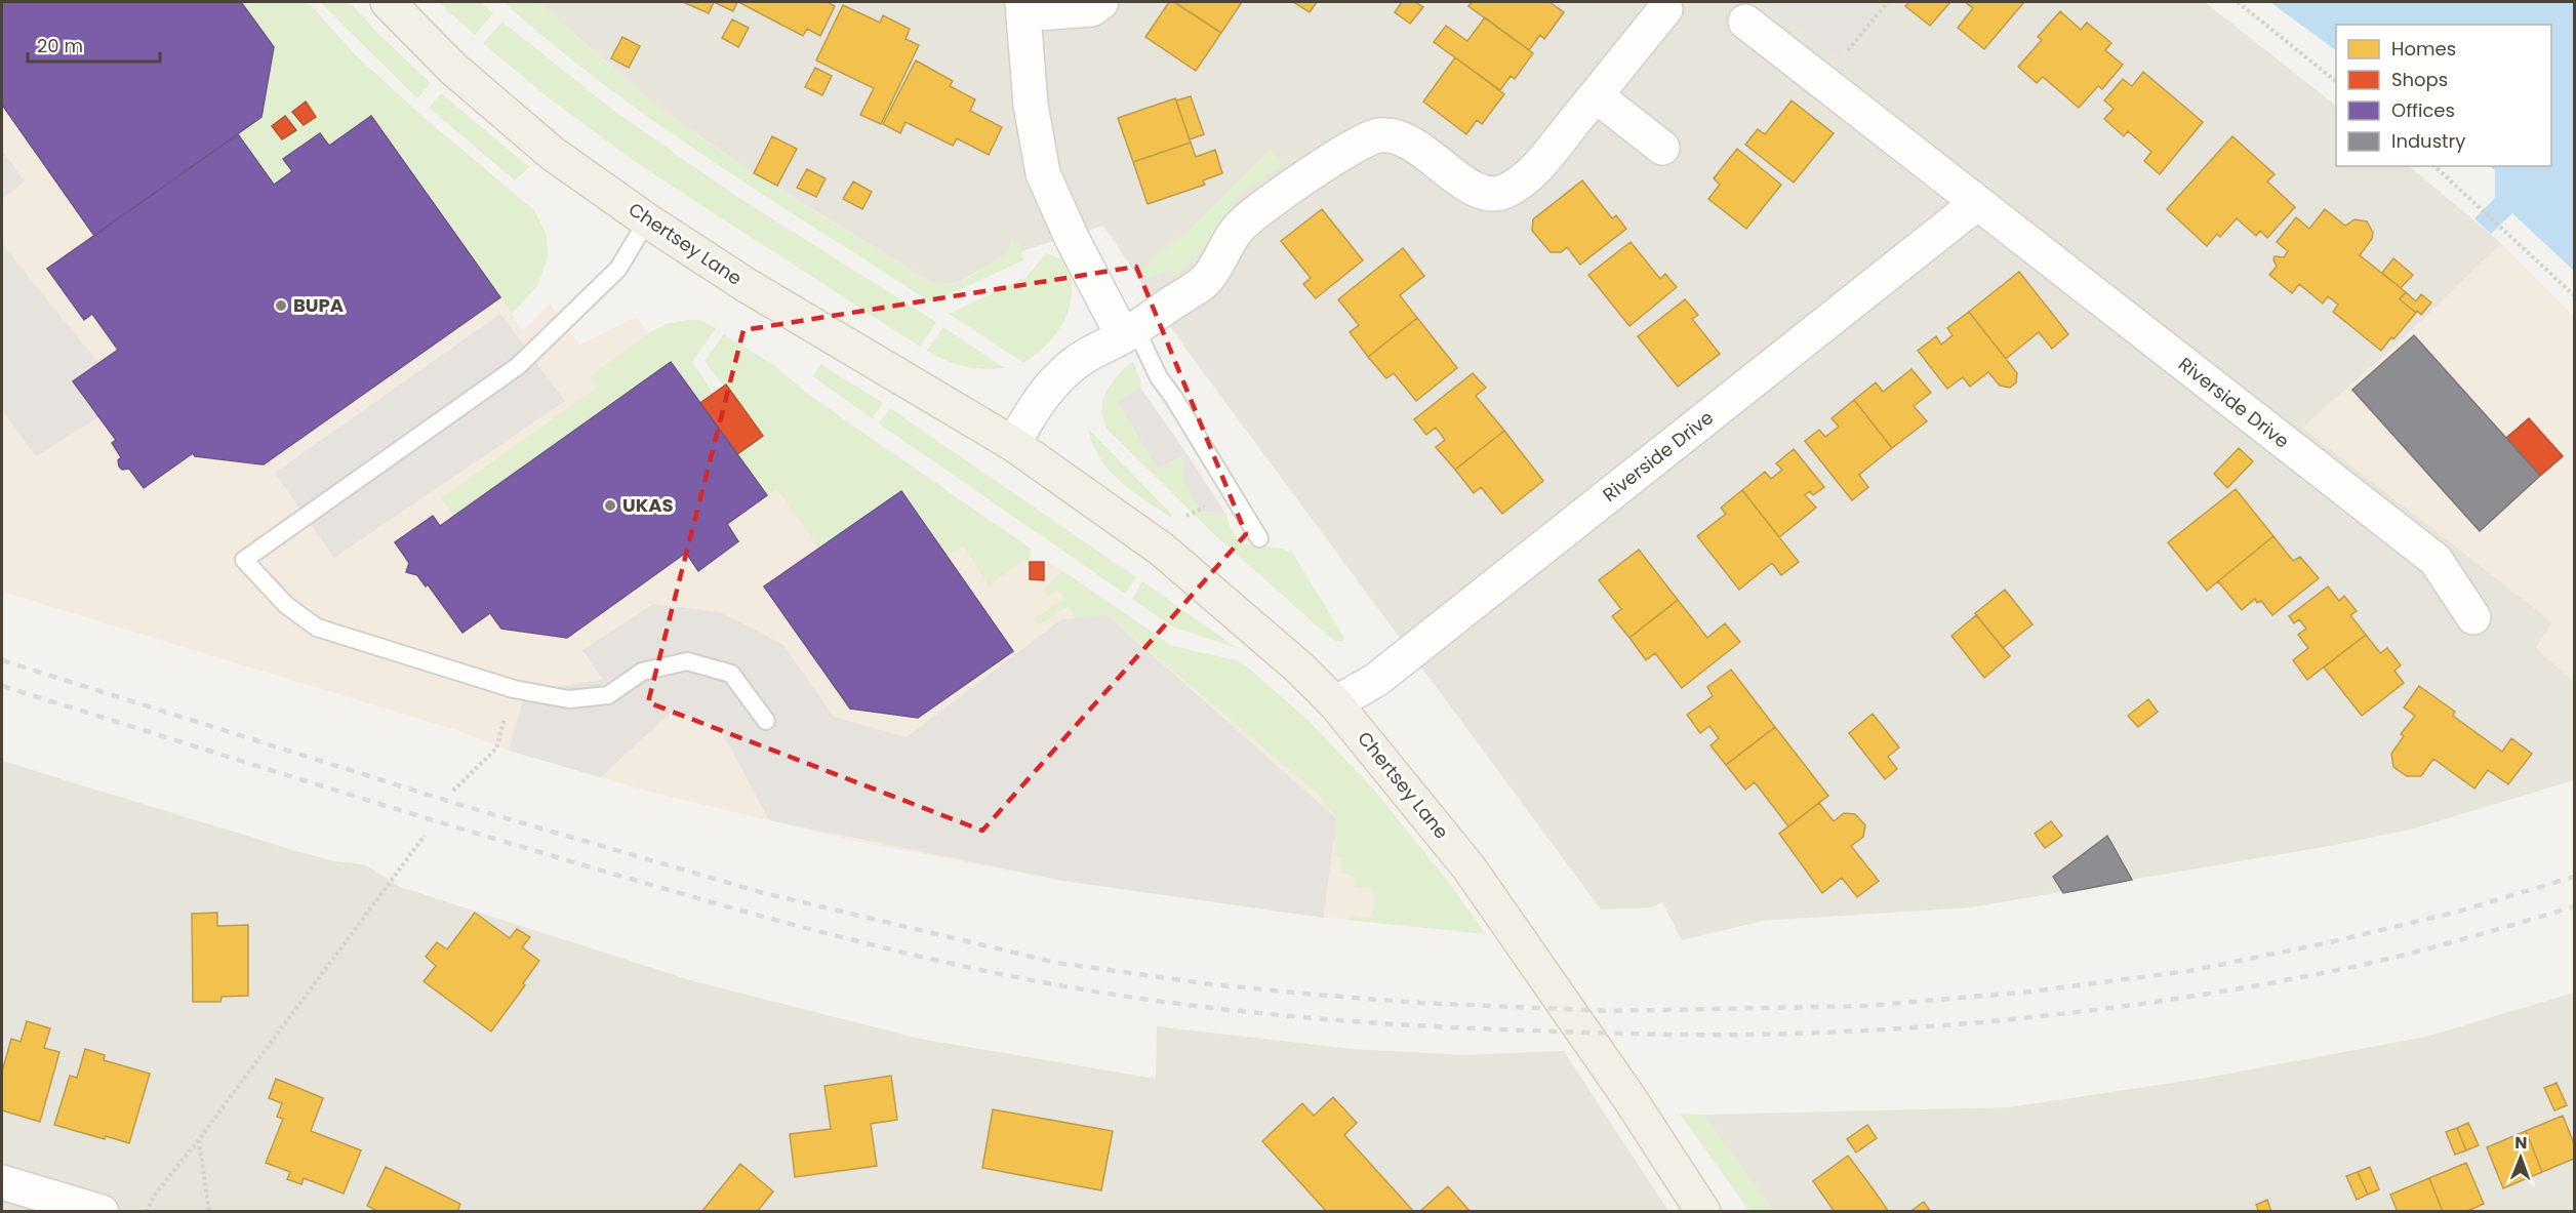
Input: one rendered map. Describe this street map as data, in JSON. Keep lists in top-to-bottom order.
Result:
{
  "streets": {
    "main road": ["Chertsey Lane"],
    "street": ["Riverside Drive"]
  },
  "crossings": [
    ["Chertsey Lane", "Riverside Drive"]
  ],
  "places": ["BUPA", "UKAS"],
  "legend": [
    "Homes",
    "Shops",
    "Offices",
    "Industry"
  ],
  "scale_bar": "20 m",
  "north": "top"
}
